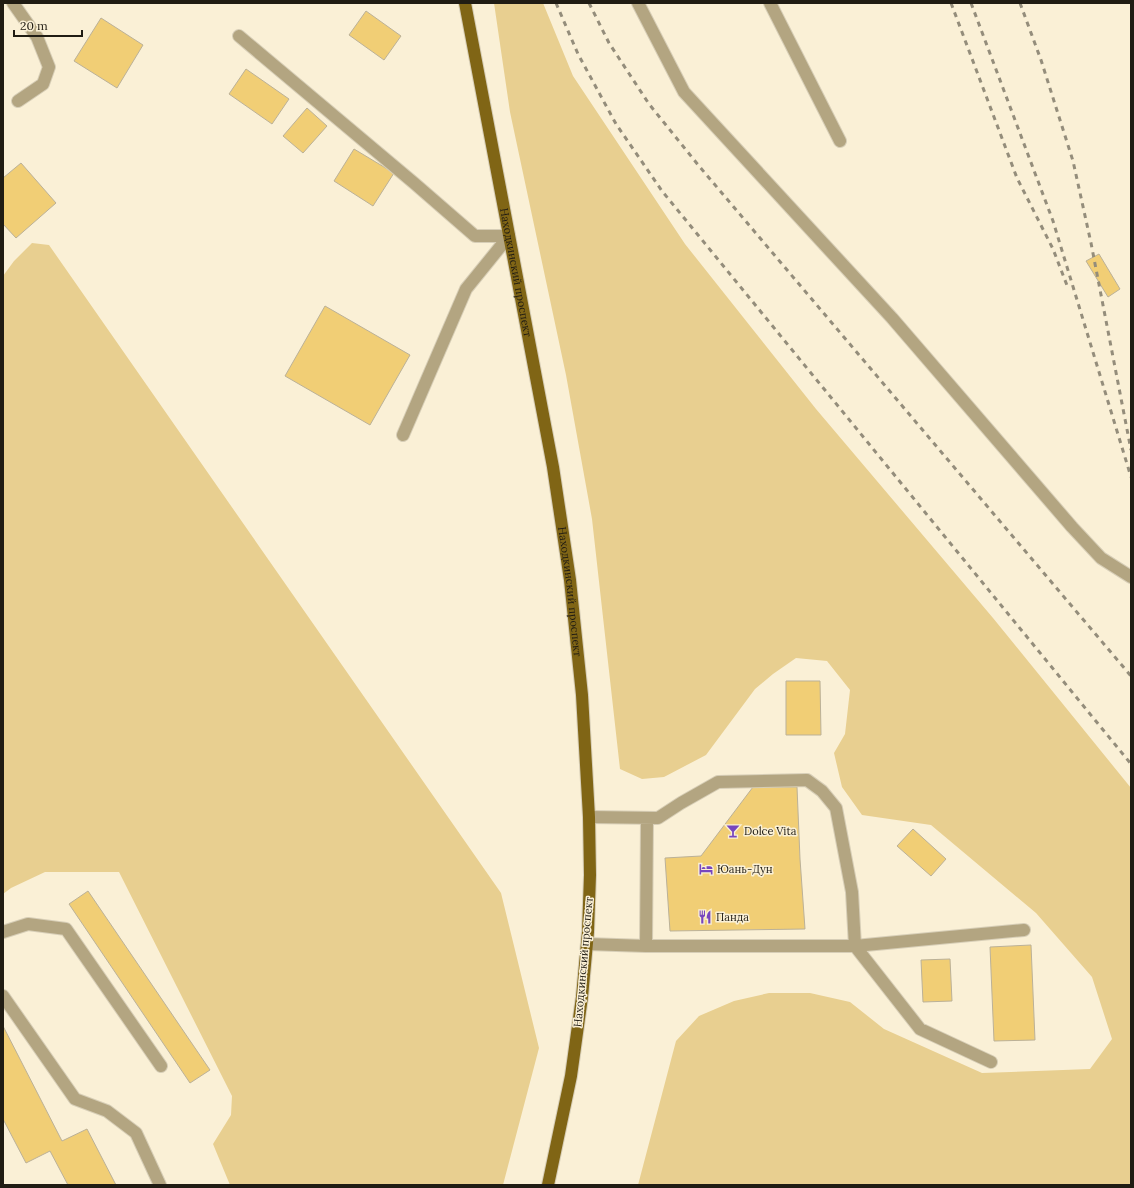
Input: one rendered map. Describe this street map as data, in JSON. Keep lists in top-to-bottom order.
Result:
{
  "streets": {
    "main road": ["Находкинский проспект"]
  },
  "places": {
    "bar": ["Dolce Vita"],
    "hotel": ["Юань-Дун"],
    "restaurant": ["Панда"]
  },
  "scale_bar": "20 m"
}
